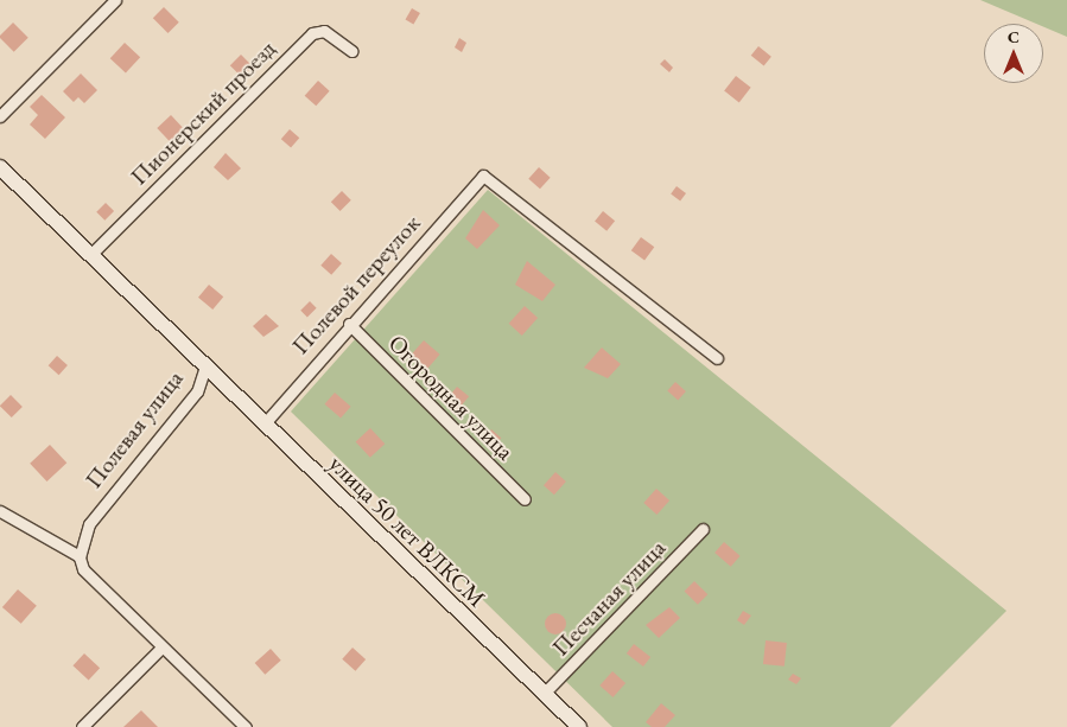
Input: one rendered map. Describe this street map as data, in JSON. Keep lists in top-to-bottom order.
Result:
{
  "streets": {
    "street": [
      "Пионерский проезд",
      "Полевой переулок",
      "Огородная улица",
      "Полевая улица",
      "улица 50 лет ВЛКСМ",
      "Песчаная улица"
    ]
  },
  "crossings": [
    ["Пионерский проезд", "Полевая улица"],
    ["Полевой переулок", "Огородная улица"],
    ["Полевой переулок", "улица 50 лет ВЛКСМ"],
    ["Полевая улица", "улица 50 лет ВЛКСМ"],
    ["улица 50 лет ВЛКСМ", "Песчаная улица"]
  ],
  "north": "top"
}
